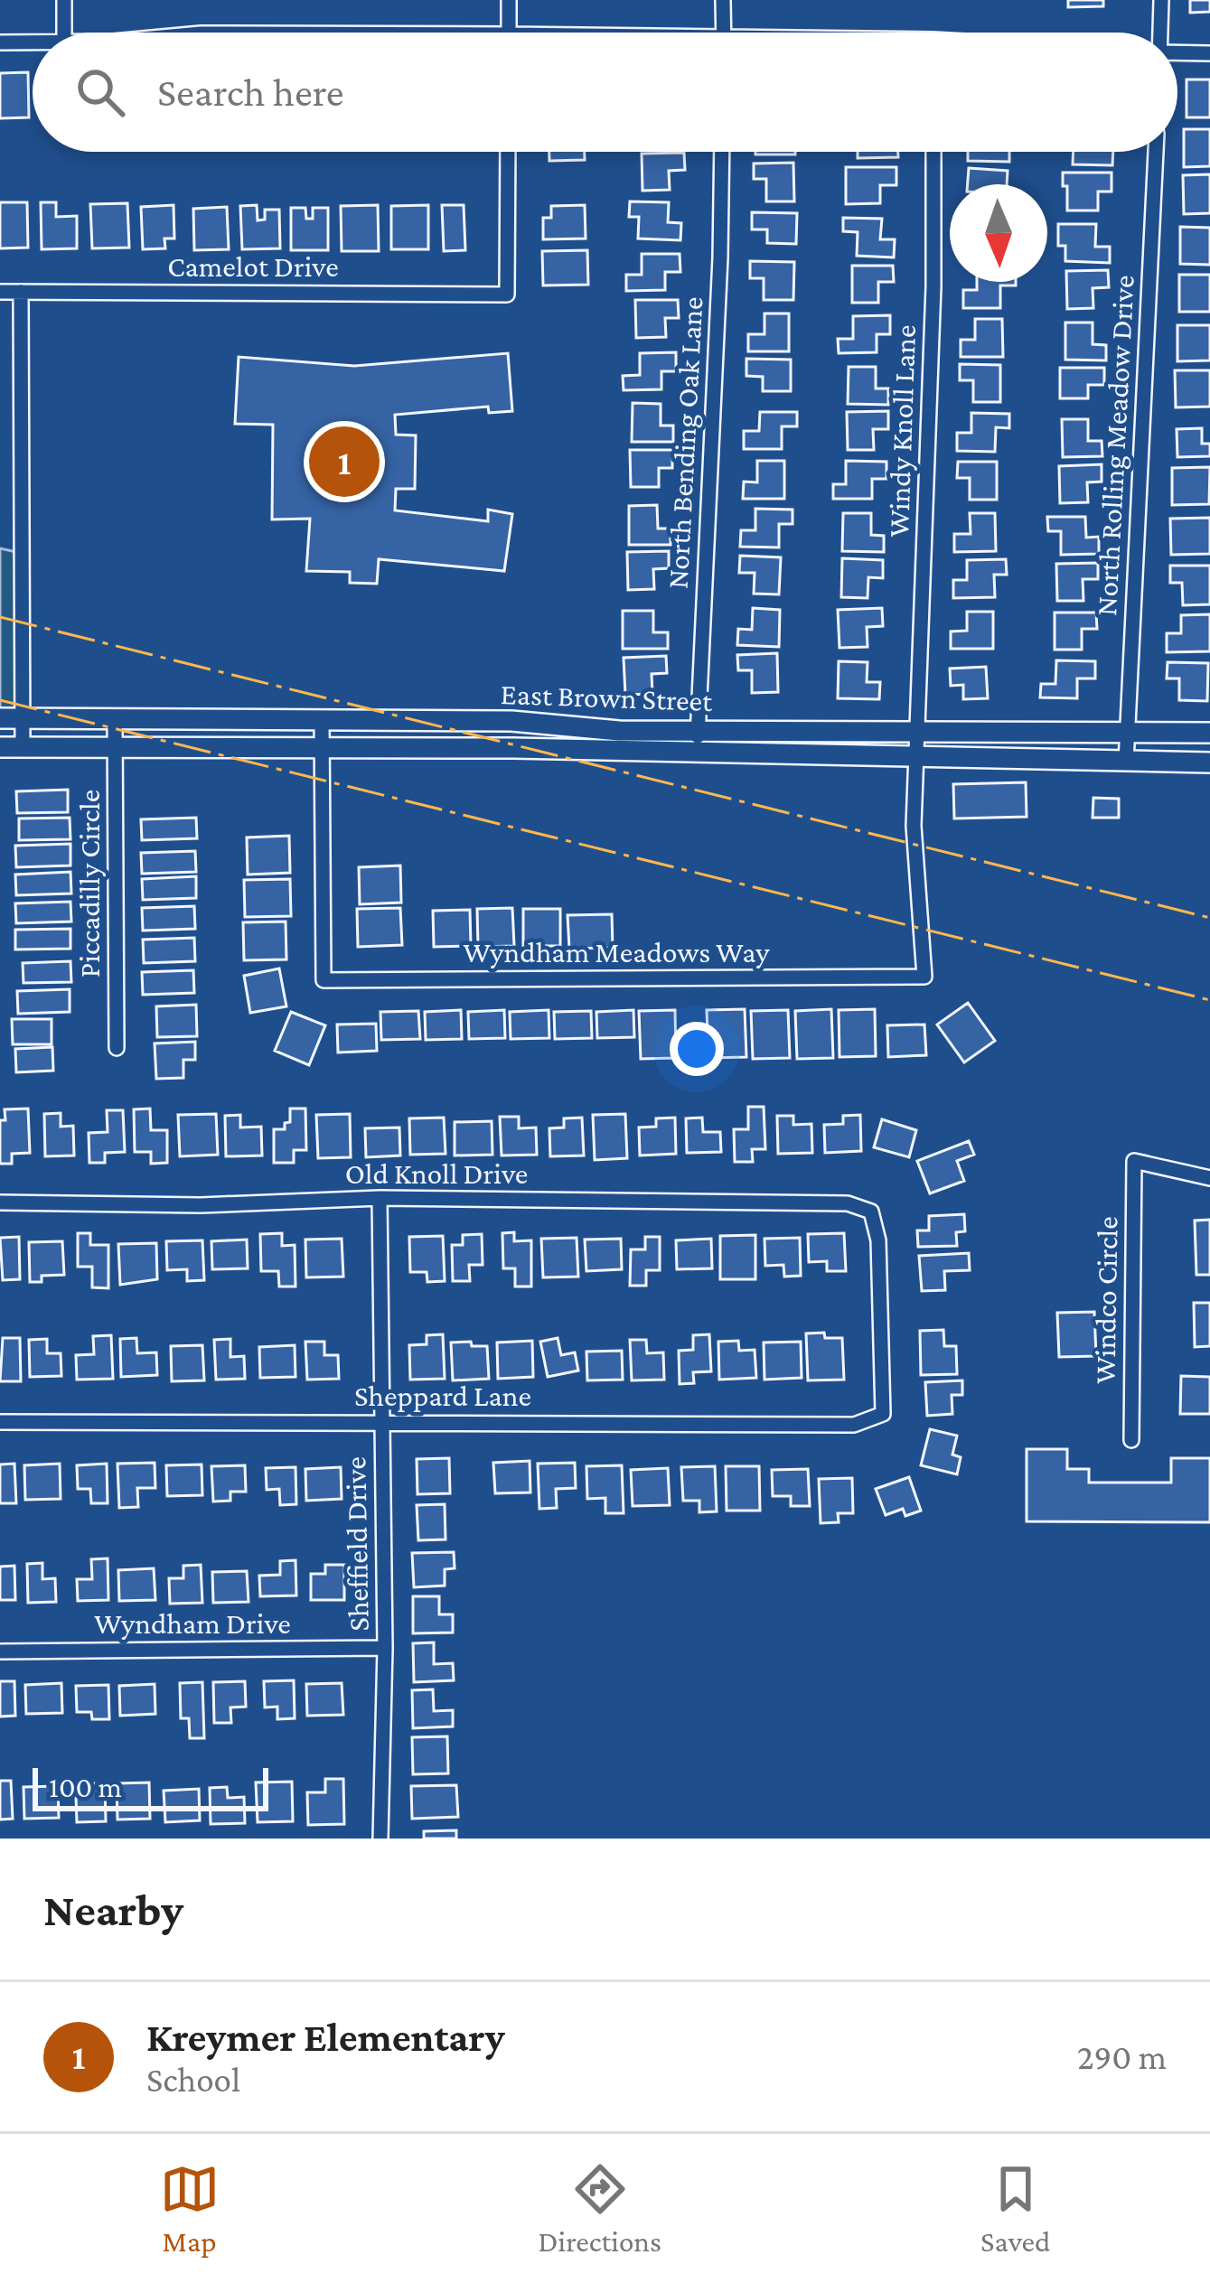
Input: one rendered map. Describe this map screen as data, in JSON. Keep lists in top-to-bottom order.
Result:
{
  "streets": {
    "main road": ["East Brown Street"],
    "street": [
      "Camelot Drive",
      "Windy Knoll Lane",
      "North Bending Oak Lane",
      "North Rolling Meadow Drive",
      "Piccadilly Circle",
      "Wyndham Meadows Way",
      "Old Knoll Drive",
      "Windco Circle",
      "Sheppard Lane",
      "Sheffield Drive",
      "Wyndham Drive"
    ]
  },
  "crossings": [
    ["Windy Knoll Lane", "East Brown Street"],
    ["Windy Knoll Lane", "Wyndham Meadows Way"],
    ["North Bending Oak Lane", "East Brown Street"],
    ["North Rolling Meadow Drive", "East Brown Street"],
    ["East Brown Street", "Piccadilly Circle"],
    ["East Brown Street", "Wyndham Meadows Way"],
    ["Old Knoll Drive", "Sheppard Lane"],
    ["Old Knoll Drive", "Sheffield Drive"],
    ["Sheppard Lane", "Sheffield Drive"],
    ["Sheffield Drive", "Wyndham Drive"]
  ],
  "scale_bar": "100 m",
  "north": "bottom",
  "page": {
    "search": "Search here",
    "pins": "1",
    "scale": "100 m",
    "heading": "Nearby",
    "list": [
      {
        "mark": "1",
        "name": "Kreymer Elementary",
        "note": "School",
        "value": "290 m"
      }
    ],
    "nav": ["Map", "Directions", "Saved"]
  }
}
